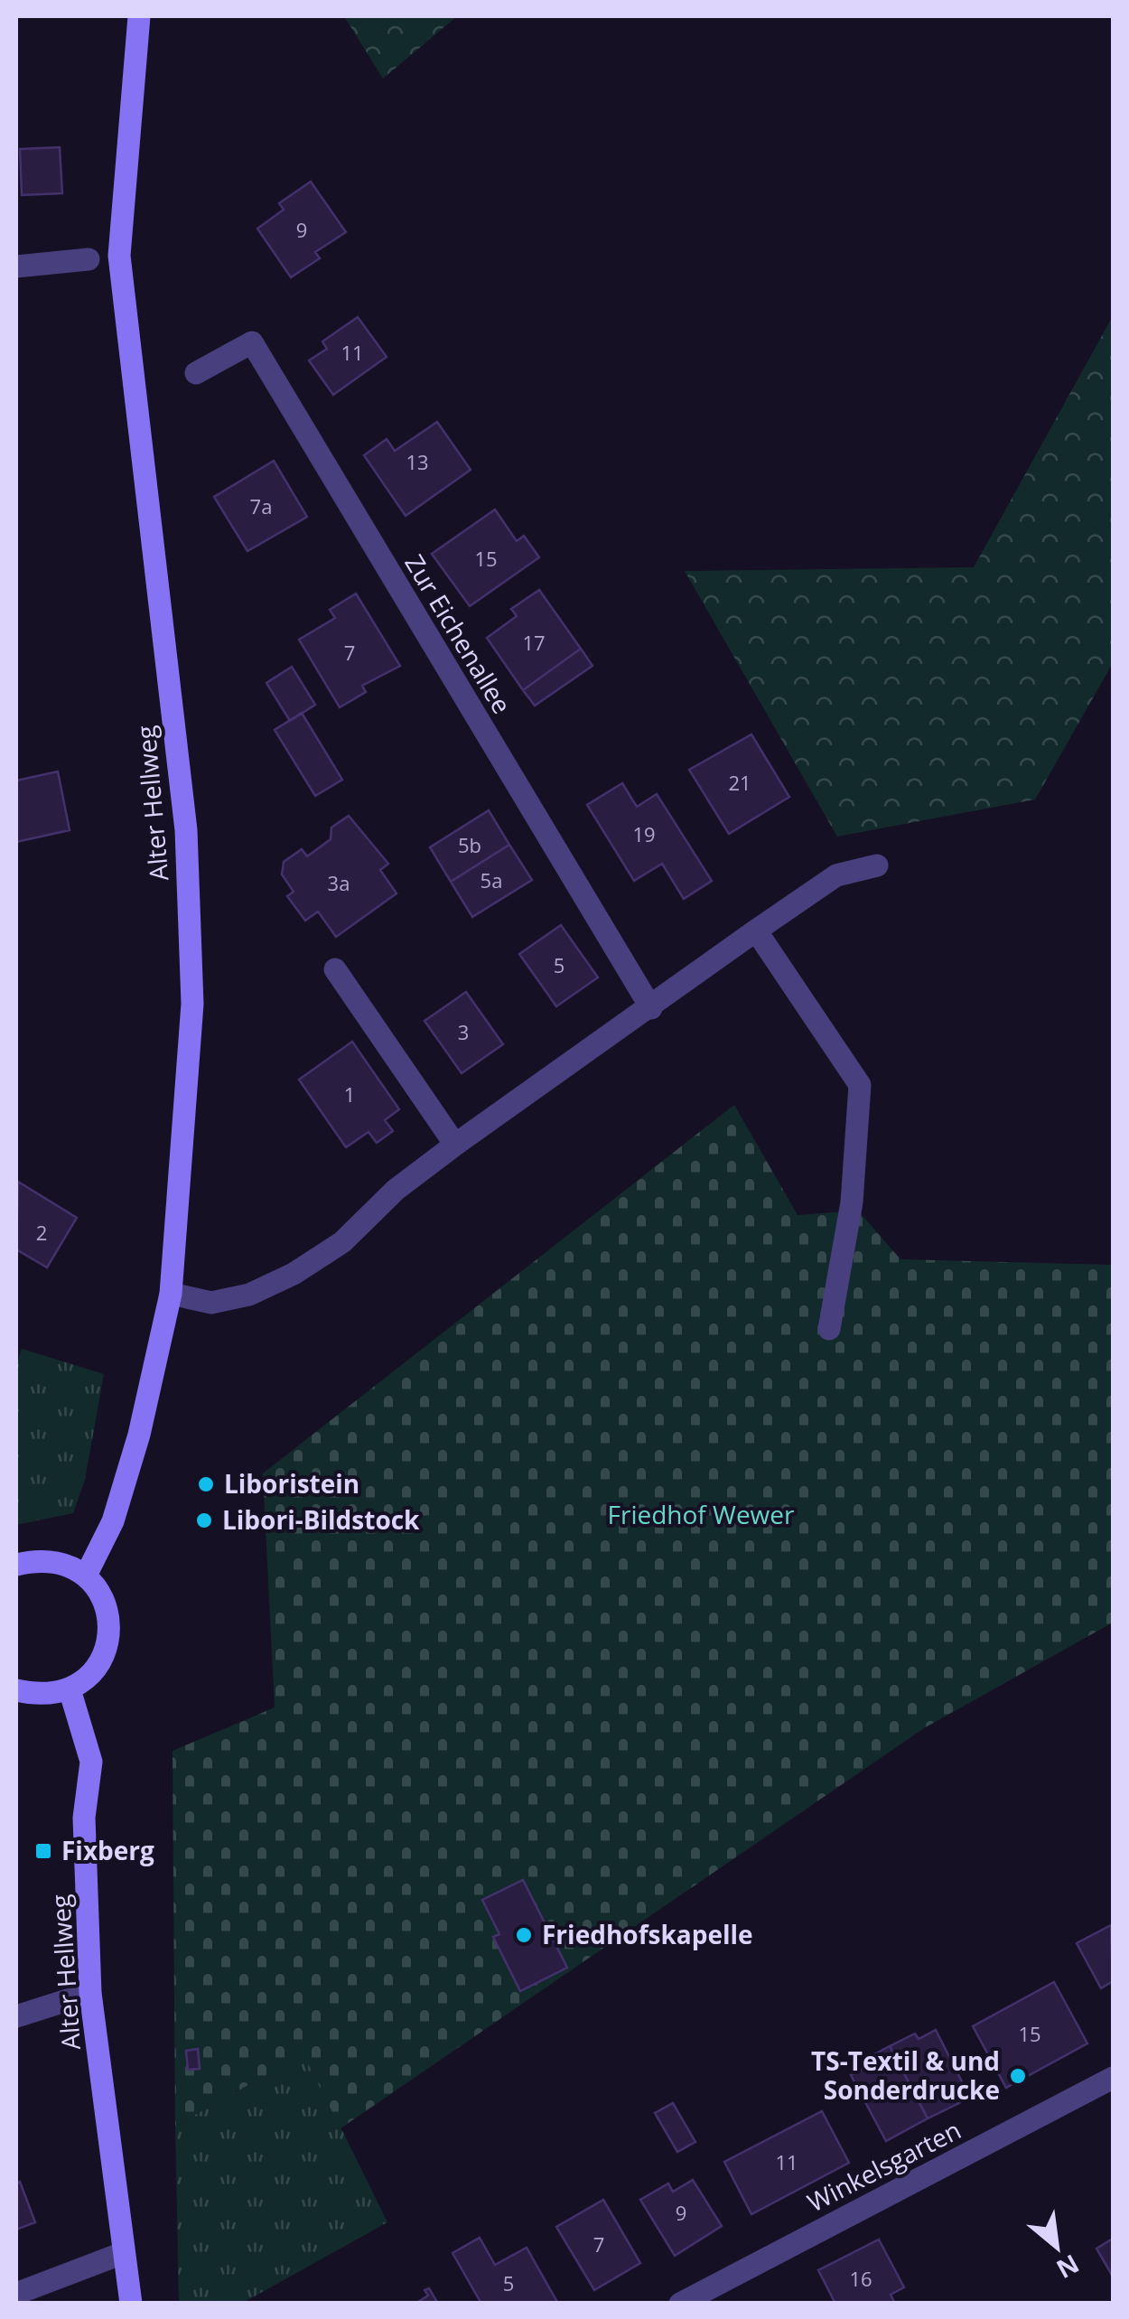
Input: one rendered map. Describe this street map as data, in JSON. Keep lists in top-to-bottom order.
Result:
{
  "streets": {
    "street": ["Zur Eichenallee", "Alter Hellweg", "Winkelsgarten"]
  },
  "parks": ["Friedhof Wewer"],
  "places": {
    "other": [
      "Liboristein",
      "Libori-Bildstock",
      "Friedhofskapelle",
      "TS-Textil & und Sonderdrucke"
    ],
    "transit": ["Fixberg"]
  },
  "house_numbers": [
    "9",
    "11",
    "13",
    "7a",
    "15",
    "17",
    "7",
    "21",
    "19",
    "5b",
    "5a",
    "3a",
    "5",
    "3",
    "1",
    "2",
    "15",
    "11",
    "9",
    "7",
    "16",
    "5"
  ],
  "north": "bottom right"
}
